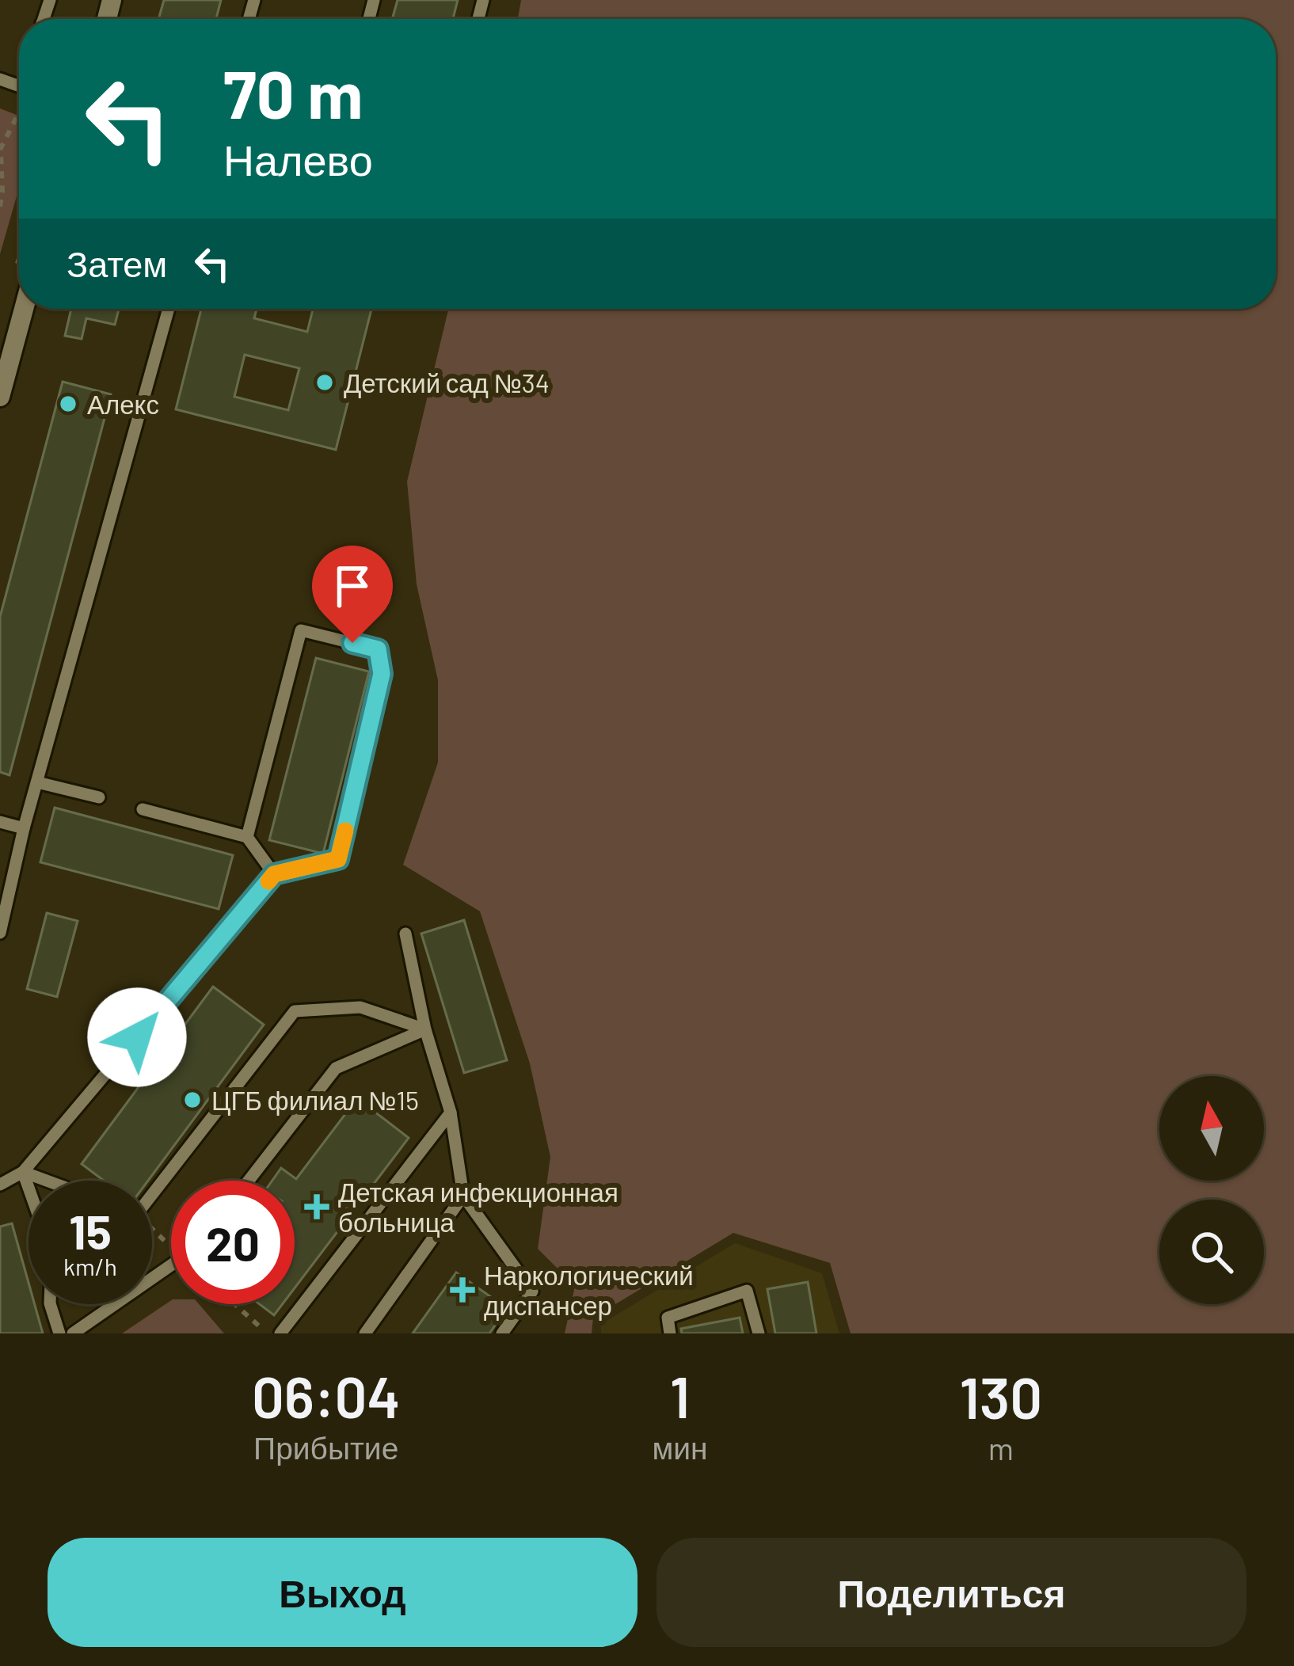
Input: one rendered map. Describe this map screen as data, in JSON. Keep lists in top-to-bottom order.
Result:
{
  "places": {
    "other": ["Детский сад №34", "Алекс", "ЦГБ филиал №15"],
    "health": ["Детская инфекционная больница", "Наркологический диспансер"]
  },
  "north": "top",
  "page": {
    "turn": ["70 m", "Налево"],
    "then": "Затем",
    "speed": "15 km/h",
    "limit": "20",
    "eta": [
      "06:04",
      "Прибытие",
      "1",
      "мин",
      "130",
      "m"
    ],
    "buttons": ["Выход", "Поделиться"]
  }
}
